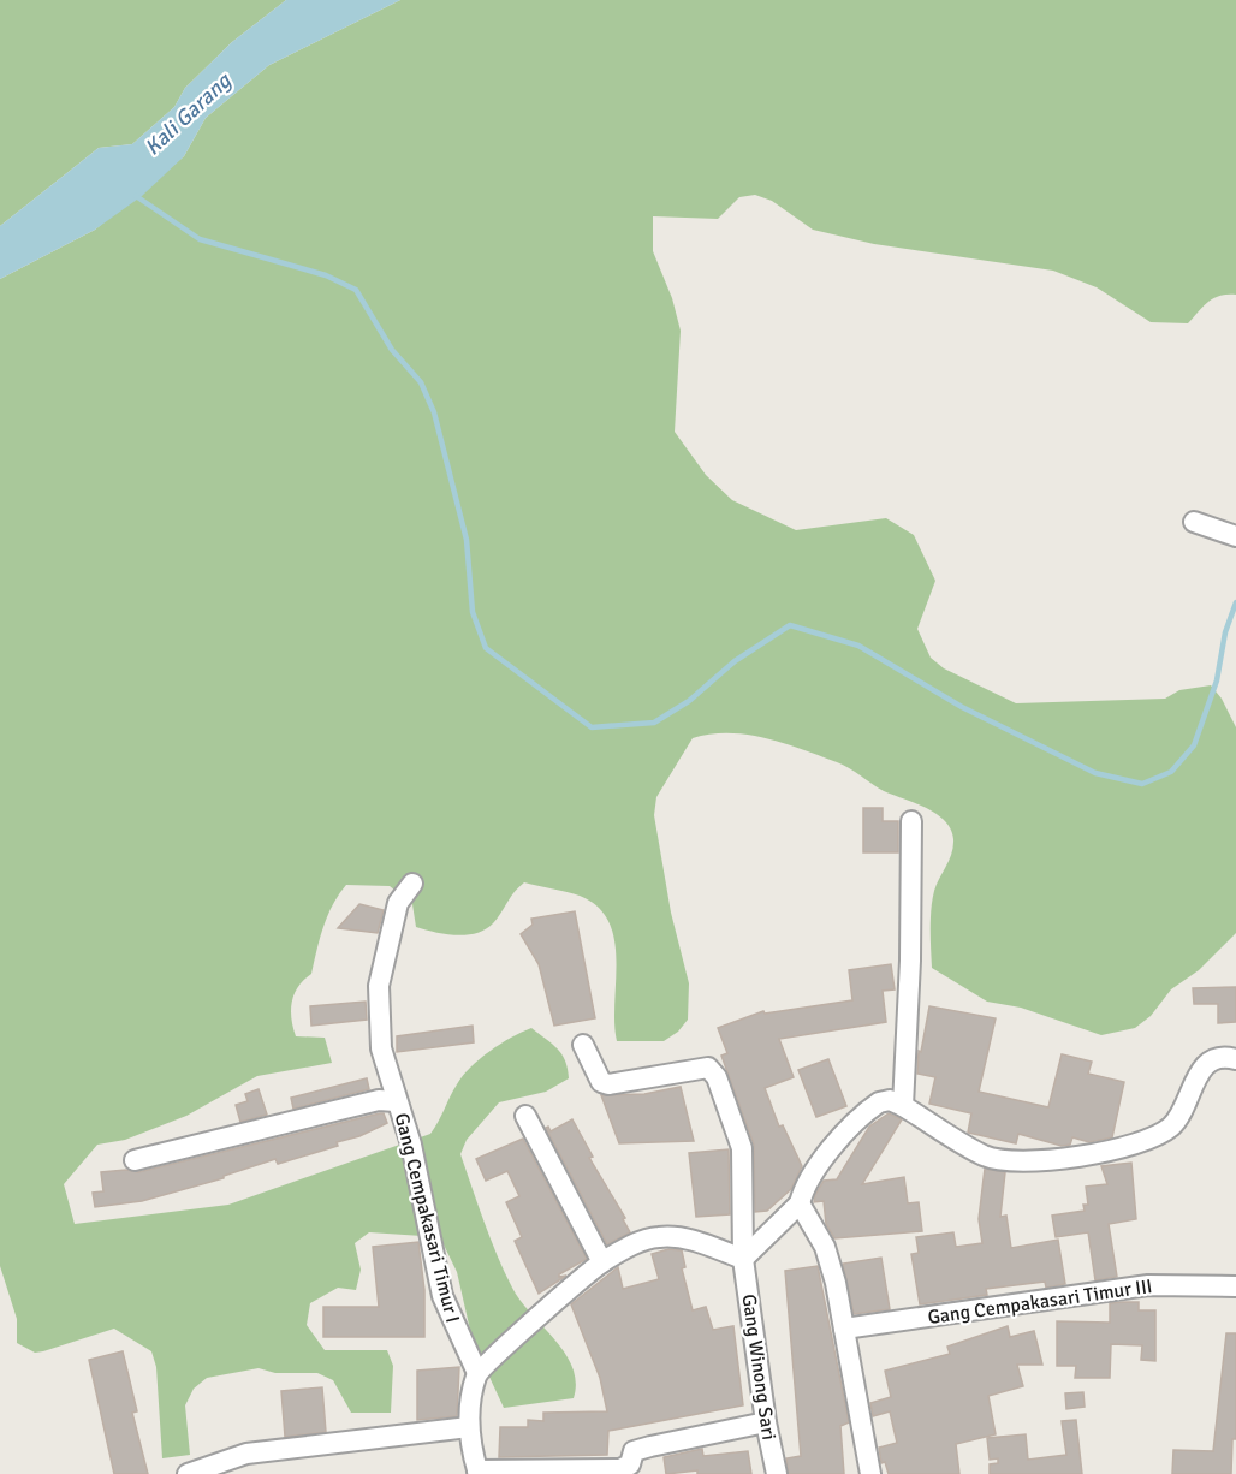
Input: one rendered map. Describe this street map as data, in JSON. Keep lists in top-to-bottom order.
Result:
{
  "streets": {
    "street": ["Gang Cempakasari Timur I", "Gang Cempakasari Timur III", "Gang Winong Sari"]
  },
  "water": ["Kali Garang"]
}
